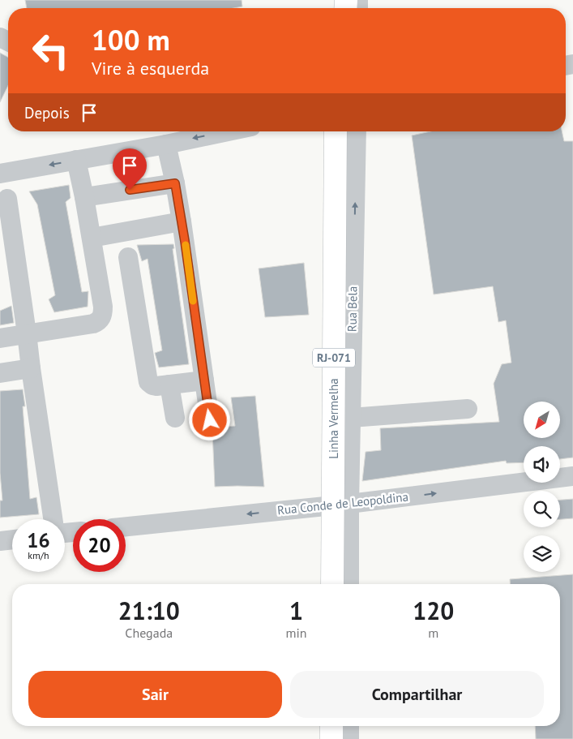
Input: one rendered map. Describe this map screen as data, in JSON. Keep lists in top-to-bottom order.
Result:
{
  "streets": {
    "highway": ["RJ-071", "Linha Vermelha"],
    "street": ["Rua Bela", "Rua Conde de Leopoldina"]
  },
  "crossings": [
    ["Rua Bela", "Rua Conde de Leopoldina"]
  ],
  "north": "bottom left",
  "page": {
    "turn": ["100 m", "Vire à esquerda"],
    "then": "Depois",
    "speed": "16 km/h",
    "limit": "20",
    "eta": [
      "21:10",
      "Chegada",
      "1",
      "min",
      "120",
      "m"
    ],
    "buttons": ["Sair", "Compartilhar"]
  }
}
